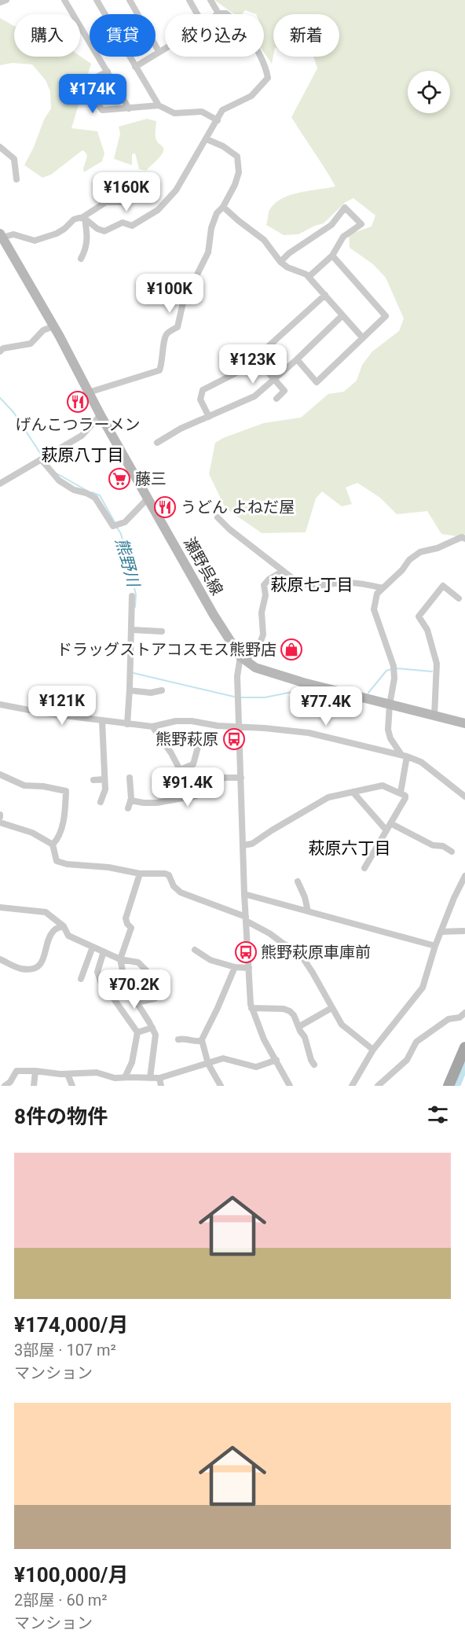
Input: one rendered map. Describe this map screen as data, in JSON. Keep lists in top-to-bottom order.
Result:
{
  "streets": {
    "main road": ["瀬野呉線"]
  },
  "districts": ["萩原八丁目", "萩原七丁目", "萩原六丁目"],
  "water": ["熊野川"],
  "places": {
    "restaurant": ["げんこつラーメン", "うどん よねだ屋"],
    "supermarket": ["藤三"],
    "shop": ["ドラッグストアコスモス熊野店"],
    "bus stop": ["熊野萩原", "熊野萩原車庫前"]
  },
  "page": {
    "chip": [
      "購入",
      "賃貸",
      "絞り込み",
      "新着"
    ],
    "price": [
      "¥174K",
      "¥160K",
      "¥100K",
      "¥123K",
      "¥121K",
      "¥77.4K",
      "¥91.4K",
      "¥70.2K"
    ],
    "heading": "8件の物件",
    "list": [
      {
        "name": "¥174,000/月",
        "note": "3部屋 · 107 m² · マンション"
      },
      {
        "name": "¥100,000/月",
        "note": "2部屋 · 60 m² · マンション"
      }
    ]
  }
}
